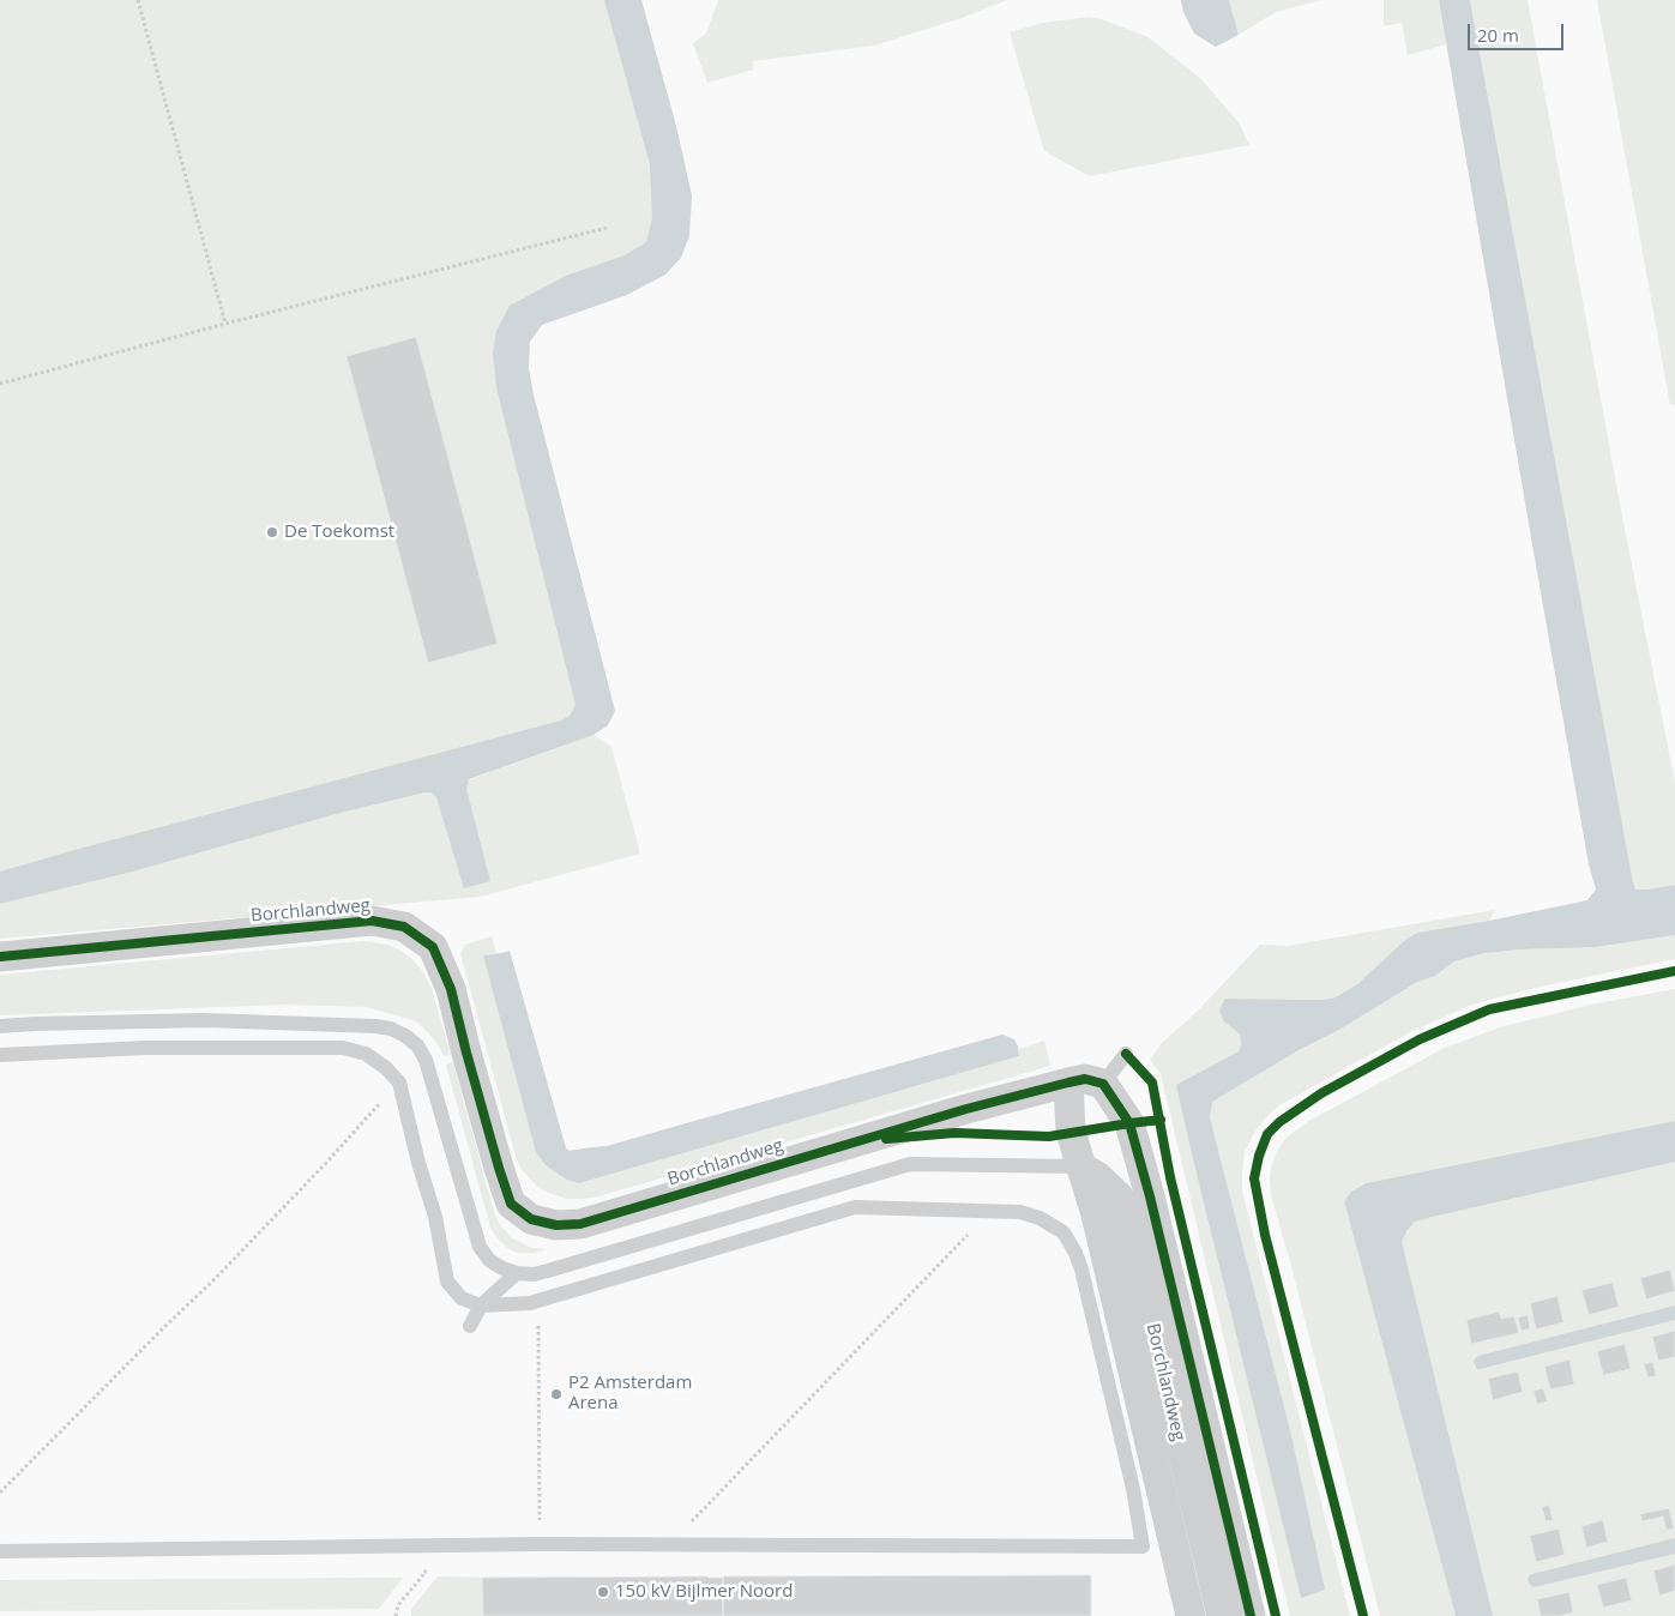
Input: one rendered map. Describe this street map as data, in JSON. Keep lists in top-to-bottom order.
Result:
{
  "streets": {
    "street": ["Borchlandweg"]
  },
  "places": ["De Toekomst", "P2 Amsterdam Arena", "150 kV Bijlmer Noord"],
  "scale_bar": "20 m"
}
